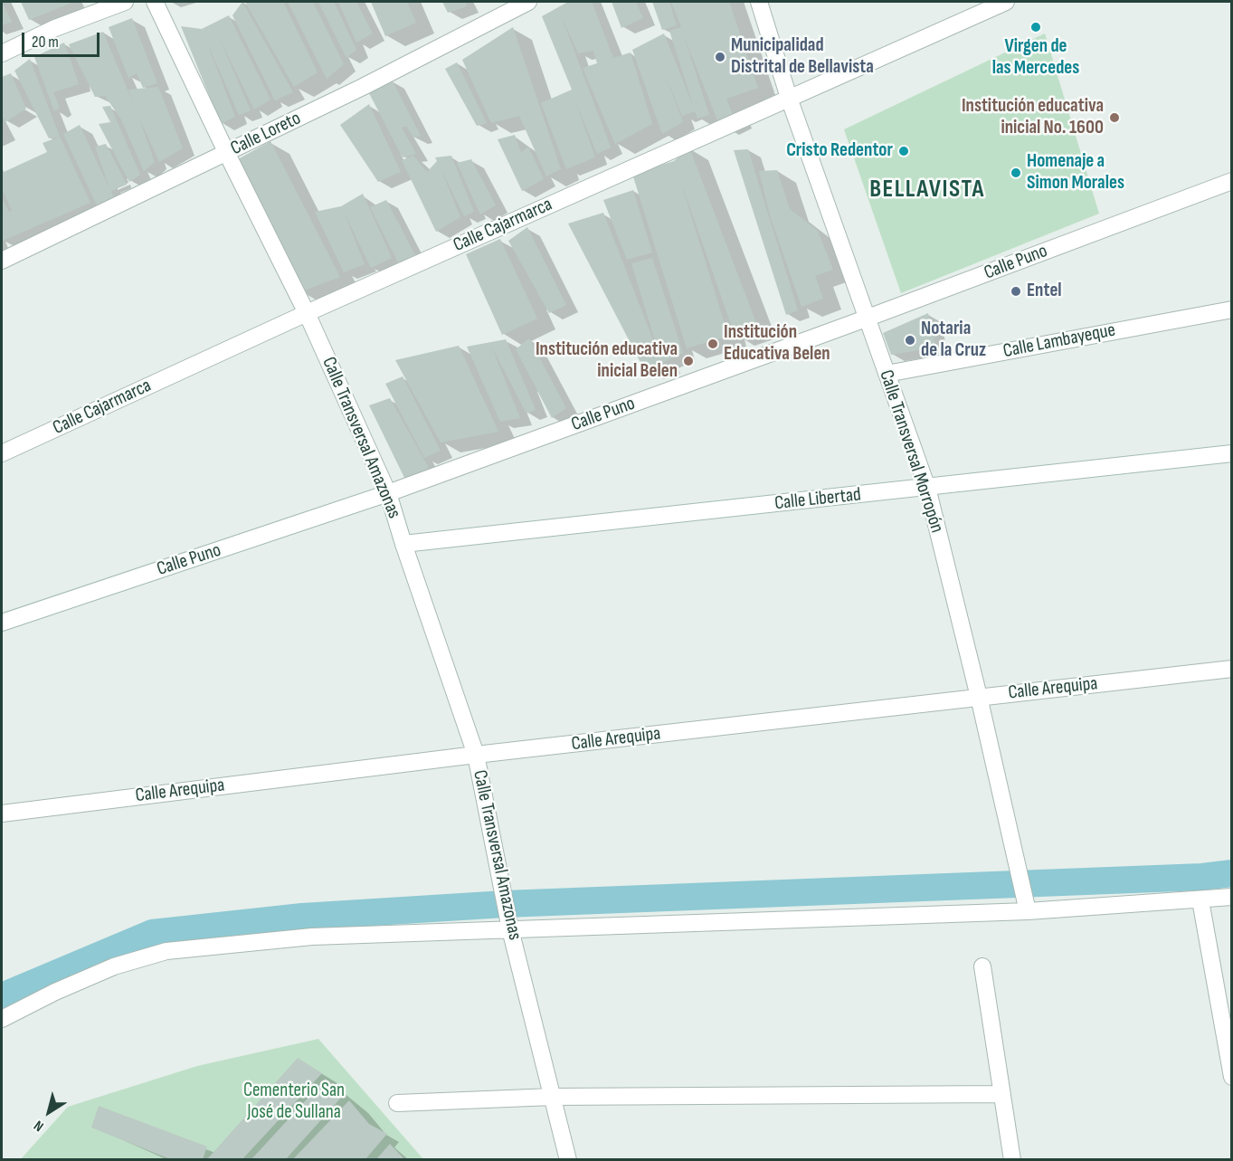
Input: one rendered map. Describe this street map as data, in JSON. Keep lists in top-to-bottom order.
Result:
{
  "streets": {
    "street": [
      "Calle Loreto",
      "Calle Cajarmarca",
      "Calle Puno",
      "Calle Lambayeque",
      "Calle Transversal Amazonas",
      "Calle Transversal Morropón",
      "Calle Libertad",
      "Calle Arequipa"
    ]
  },
  "crossings": [
    ["Calle Loreto", "Calle Transversal Amazonas"],
    ["Calle Cajarmarca", "Calle Transversal Amazonas"],
    ["Calle Cajarmarca", "Calle Transversal Morropón"],
    ["Calle Puno", "Calle Transversal Amazonas"],
    ["Calle Puno", "Calle Transversal Morropón"],
    ["Calle Lambayeque", "Calle Transversal Morropón"],
    ["Calle Transversal Amazonas", "Calle Libertad"],
    ["Calle Transversal Amazonas", "Calle Arequipa"],
    ["Calle Transversal Morropón", "Calle Libertad"],
    ["Calle Transversal Morropón", "Calle Arequipa"]
  ],
  "districts": ["BELLAVISTA"],
  "parks": ["Cementerio San José de Sullana"],
  "places": [
    "Virgen de las Mercedes",
    "Municipalidad Distrital de Bellavista",
    "Institución educativa inicial No. 1600",
    "Cristo Redentor",
    "Homenaje a Simon Morales",
    "Entel",
    "Notaria de la Cruz",
    "Institución Educativa Belen",
    "Institución educativa inicial Belen"
  ],
  "scale_bar": "20 m",
  "north": "bottom left"
}
